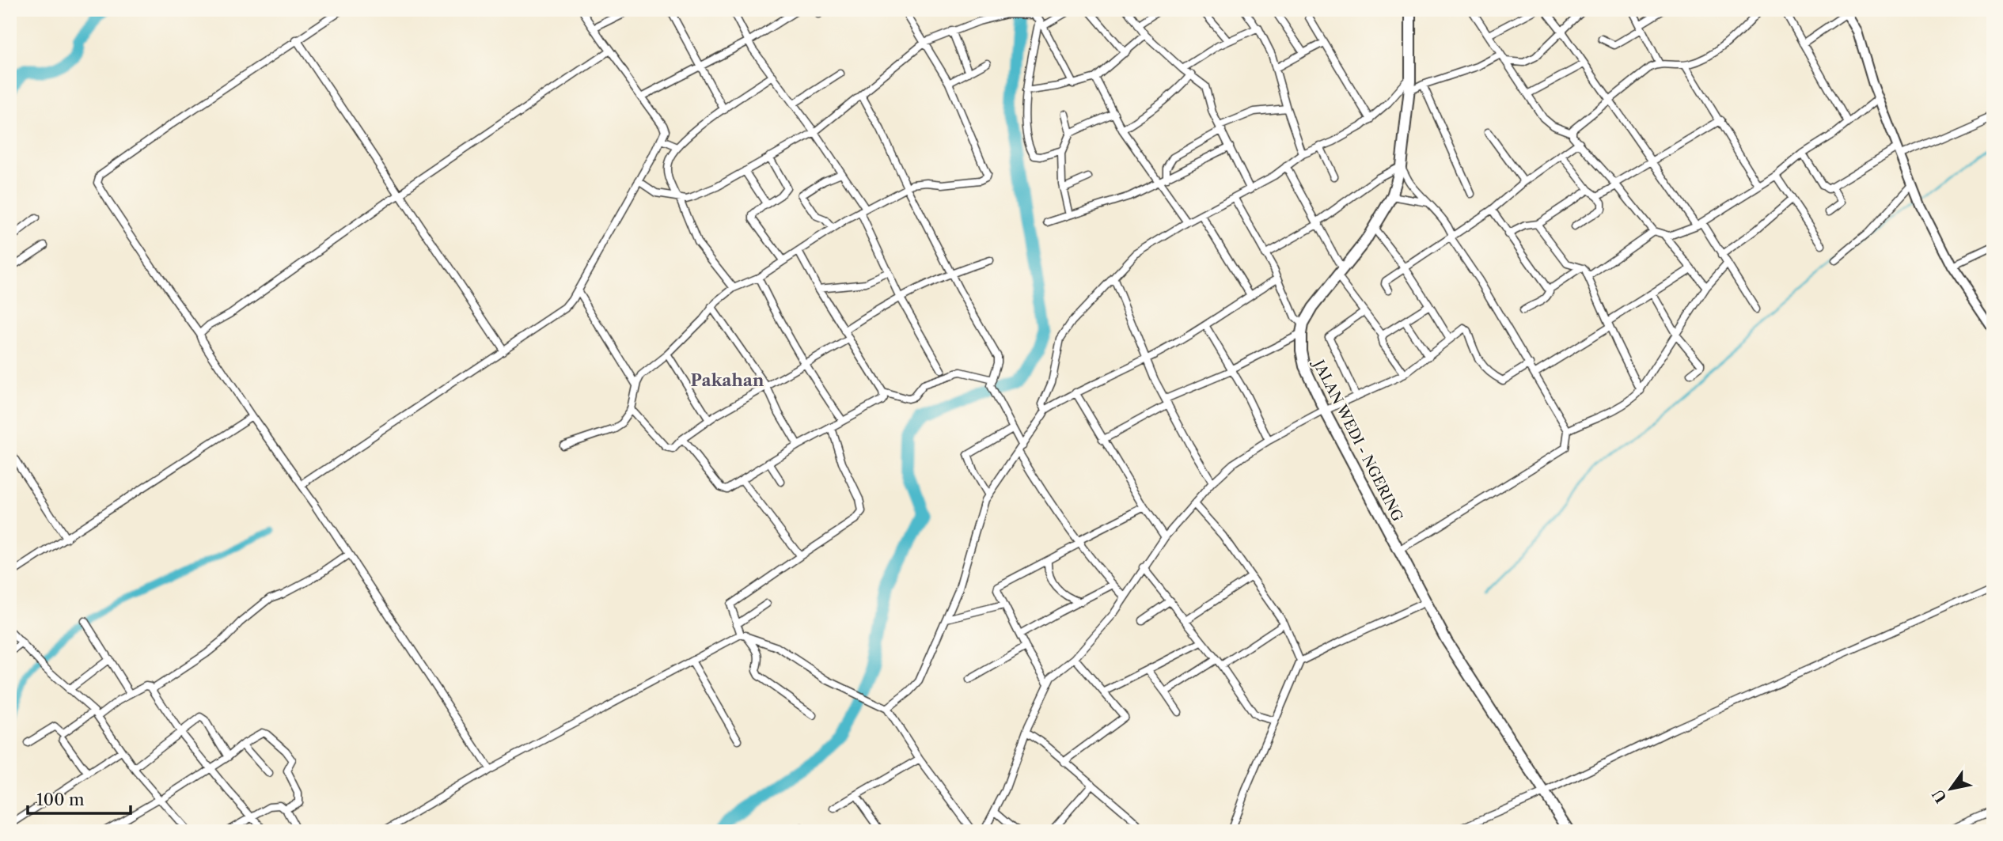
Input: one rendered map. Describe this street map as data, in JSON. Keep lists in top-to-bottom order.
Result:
{
  "streets": {
    "main road": ["JALAN WEDI - NGERING"]
  },
  "districts": ["Pakahan"],
  "scale_bar": "100 m",
  "north": "bottom left"
}
